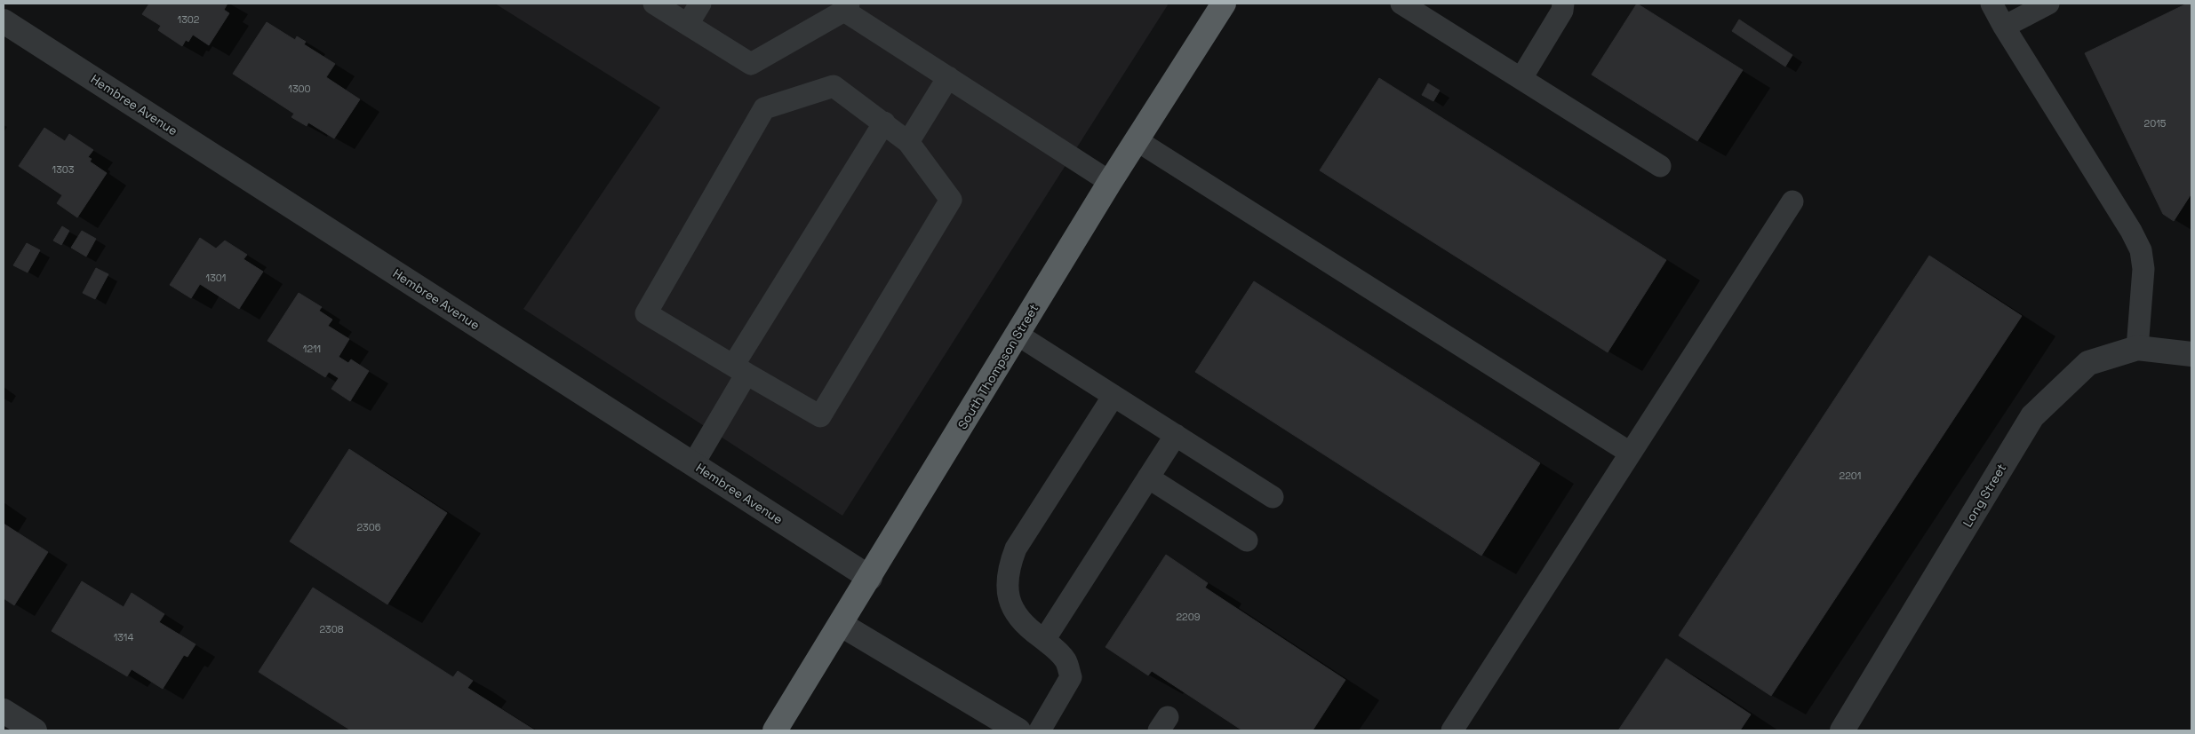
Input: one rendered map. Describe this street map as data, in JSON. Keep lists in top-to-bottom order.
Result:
{
  "streets": {
    "highway": ["South Thompson Street"],
    "street": ["Hembree Avenue", "Long Street"]
  },
  "crossings": [
    ["Hembree Avenue", "South Thompson Street"]
  ],
  "house_numbers": [
    "1302",
    "1300",
    "2015",
    "1303",
    "1301",
    "1211",
    "2201",
    "2306",
    "2209",
    "2308",
    "1314"
  ]
}
